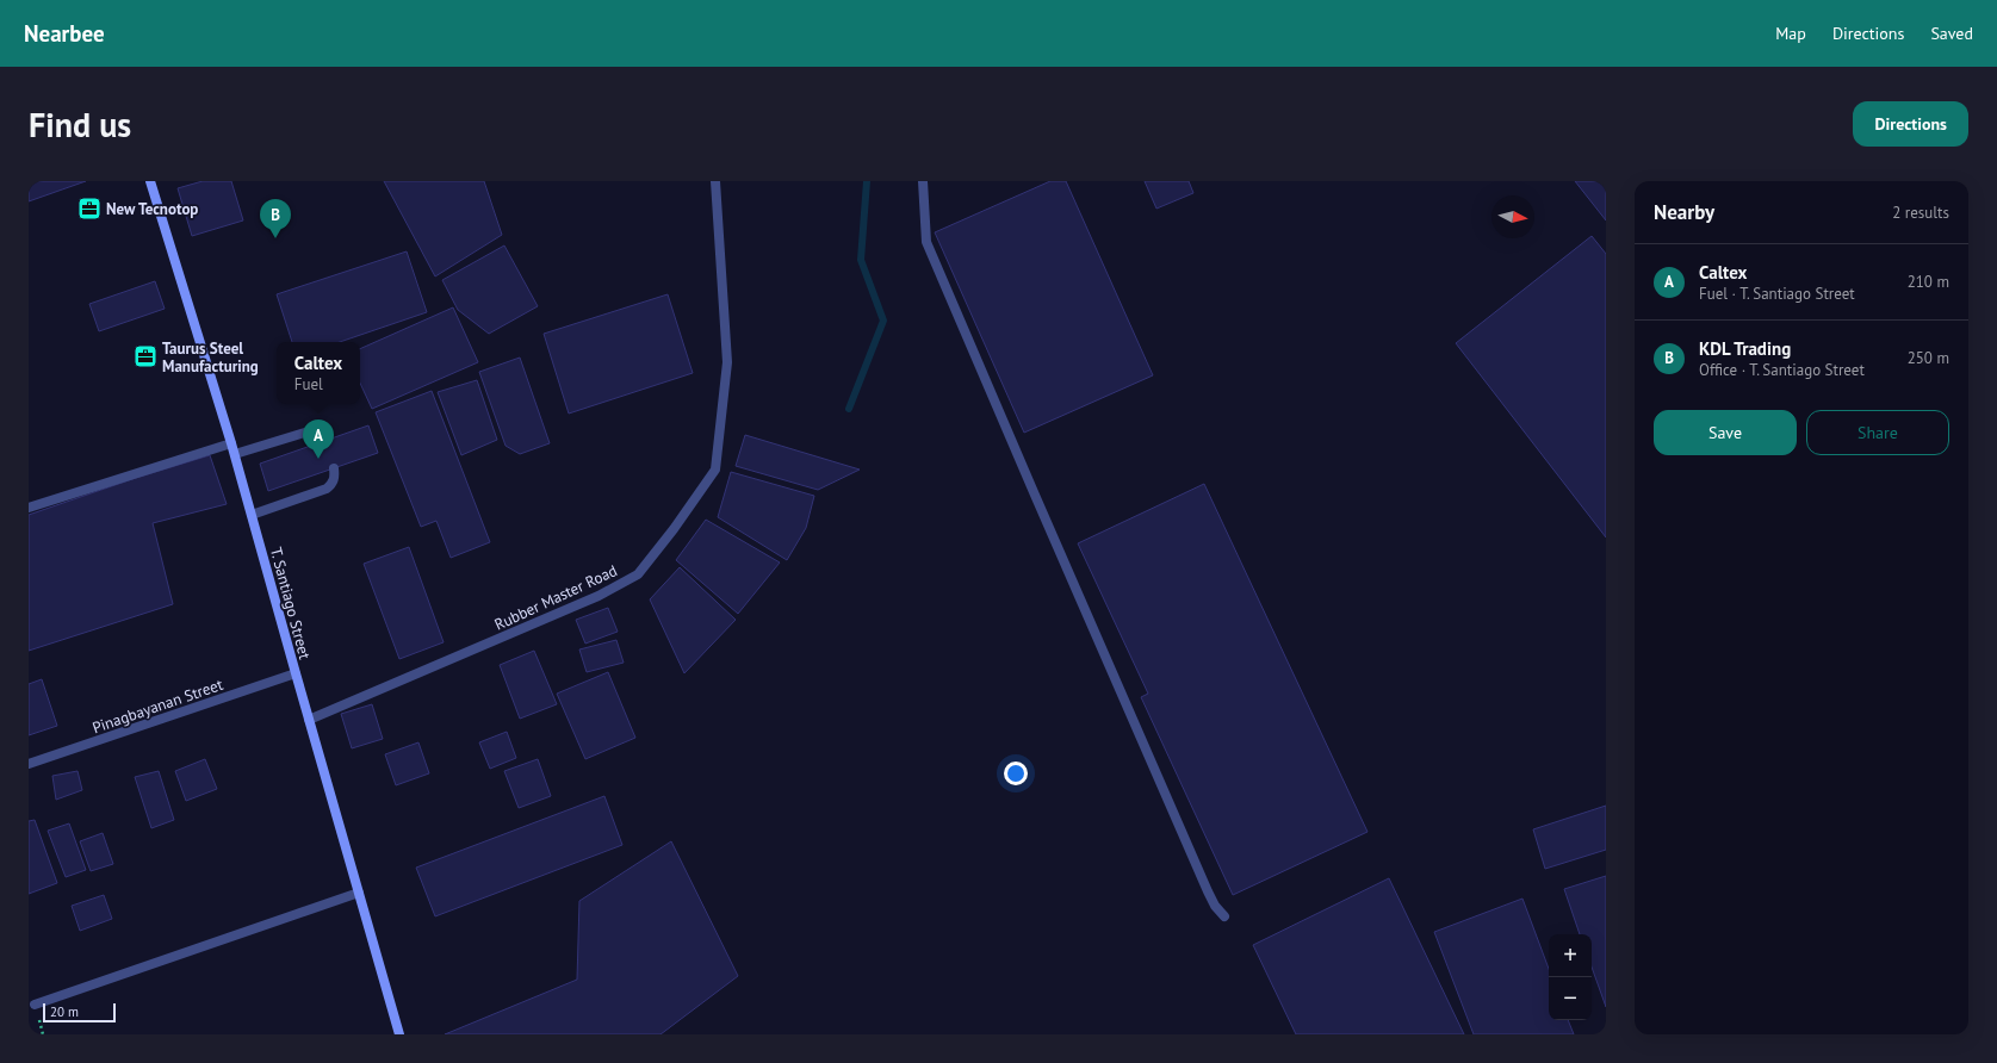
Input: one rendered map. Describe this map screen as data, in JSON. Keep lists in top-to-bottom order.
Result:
{
  "streets": {
    "main road": ["T. Santiago Street"],
    "street": ["Rubber Master Road", "Pinagbayanan Street"]
  },
  "crossings": [
    ["Rubber Master Road", "T. Santiago Street"],
    ["T. Santiago Street", "Pinagbayanan Street"]
  ],
  "places": {
    "office": ["New Tecnotop", "Taurus Steel Manufacturing"]
  },
  "scale_bar": "20 m",
  "north": "right",
  "page": {
    "header": "Nearbee",
    "nav": ["Map", "Directions", "Saved"],
    "buttons": [
      "Directions",
      ["Save", "Share"]
    ],
    "title": "Find us",
    "heading": ["Nearby", "2 results"],
    "pins": ["B", "A"],
    "list": [
      {
        "mark": "A",
        "name": "Caltex",
        "note": "Fuel · T. Santiago Street",
        "value": "210 m"
      },
      {
        "mark": "B",
        "name": "KDL Trading",
        "note": "Office · T. Santiago Street",
        "value": "250 m"
      }
    ],
    "popup": ["Caltex", "Fuel"],
    "map_buttons": ["+", "−"],
    "scale": "20 m"
  }
}
